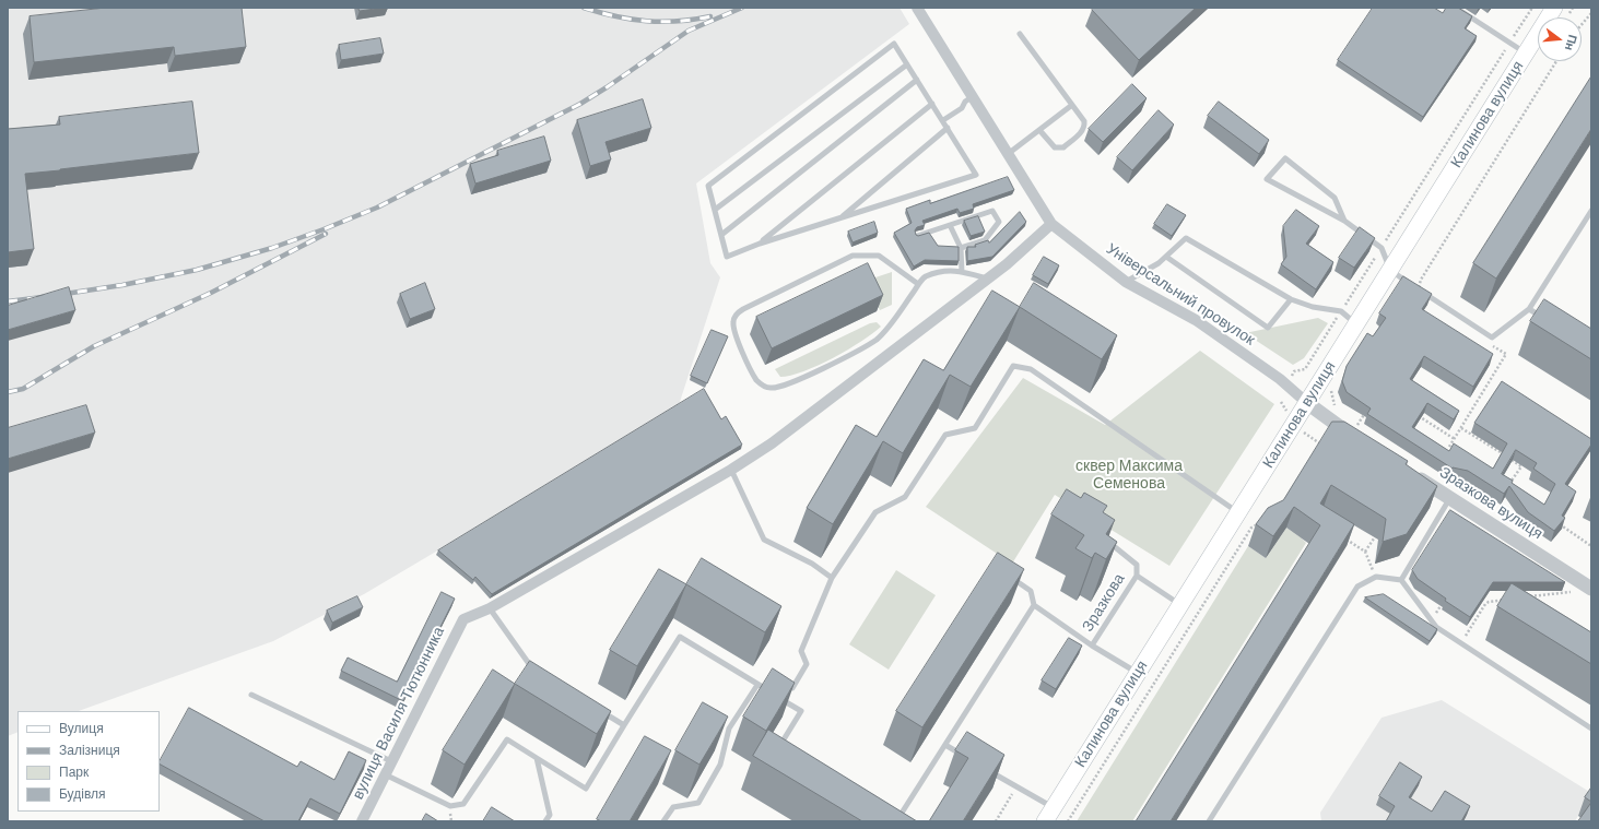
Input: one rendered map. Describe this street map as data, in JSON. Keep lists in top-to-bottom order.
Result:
{
  "streets": {
    "main road": ["Калинова вулиця"],
    "street": ["Універсальний провулок", "Зразкова вулиця", "вулиця Василя Тютюнника"],
    "lane": ["Зразкова"]
  },
  "crossings": [
    ["Калинова вулиця", "Універсальний провулок"]
  ],
  "parks": ["сквер Максима Семенова"],
  "legend": [
    "Вулиця",
    "Залізниця",
    "Парк",
    "Будівля"
  ],
  "north": "right"
}
